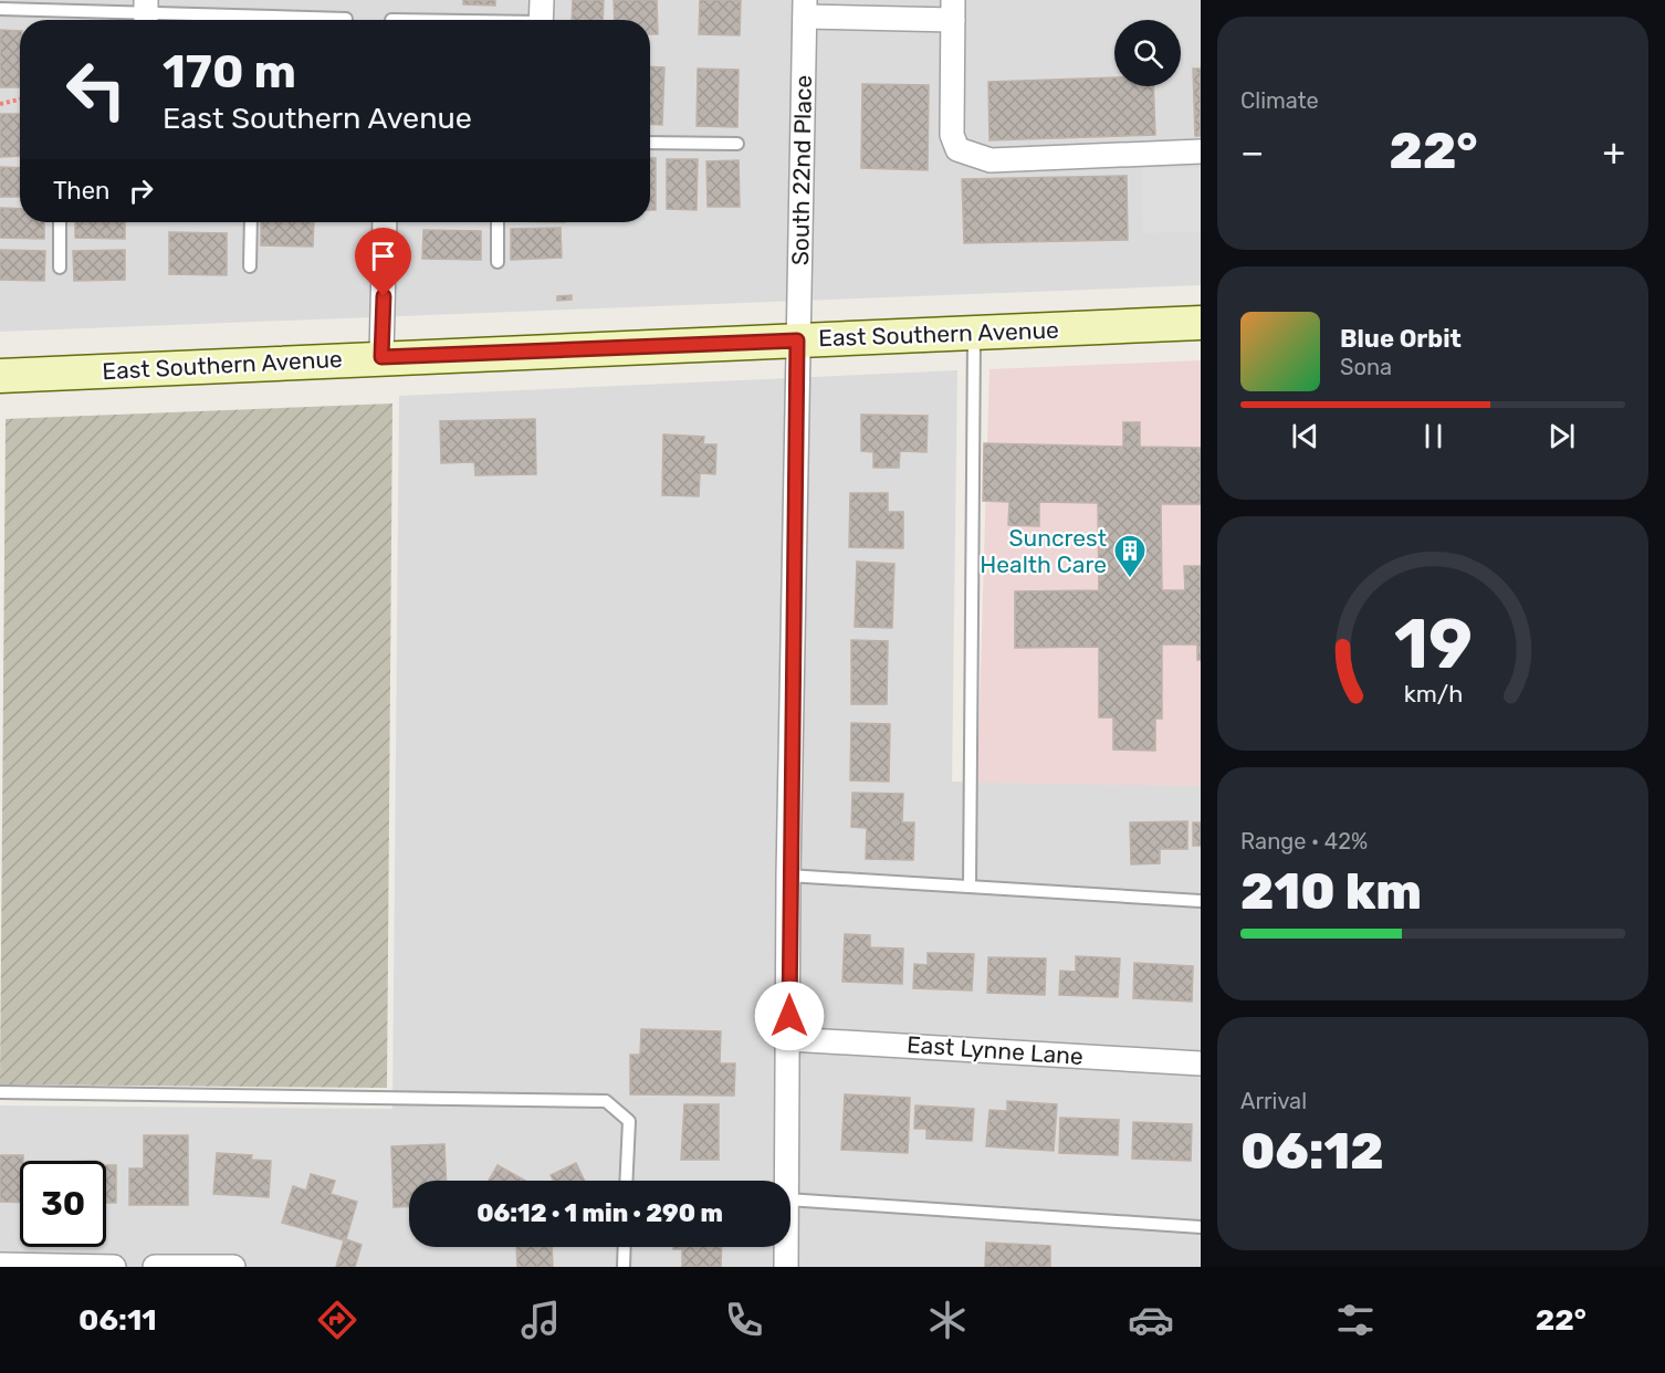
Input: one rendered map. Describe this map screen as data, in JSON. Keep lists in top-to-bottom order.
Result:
{
  "streets": {
    "main road": ["East Southern Avenue"],
    "street": ["South 22nd Place", "East Lynne Lane"]
  },
  "crossings": [
    ["South 22nd Place", "East Southern Avenue"],
    ["South 22nd Place", "East Lynne Lane"]
  ],
  "places": {
    "building": ["Suncrest Health Care"]
  },
  "page": {
    "tile": [
      "Climate",
      ["Range · 42%", "210 km"],
      ["Arrival", "06:12"]
    ],
    "turn": ["170 m", "East Southern Avenue"],
    "heat": ["−", "22°", "+"],
    "then": "Then",
    "song": ["Blue Orbit", "Sona"],
    "limit": "30",
    "trip": "06:12 · 1 min · 290 m",
    "tabs": ["06:11", "22°"],
    "gauge": ["19", "km/h"]
  }
}
